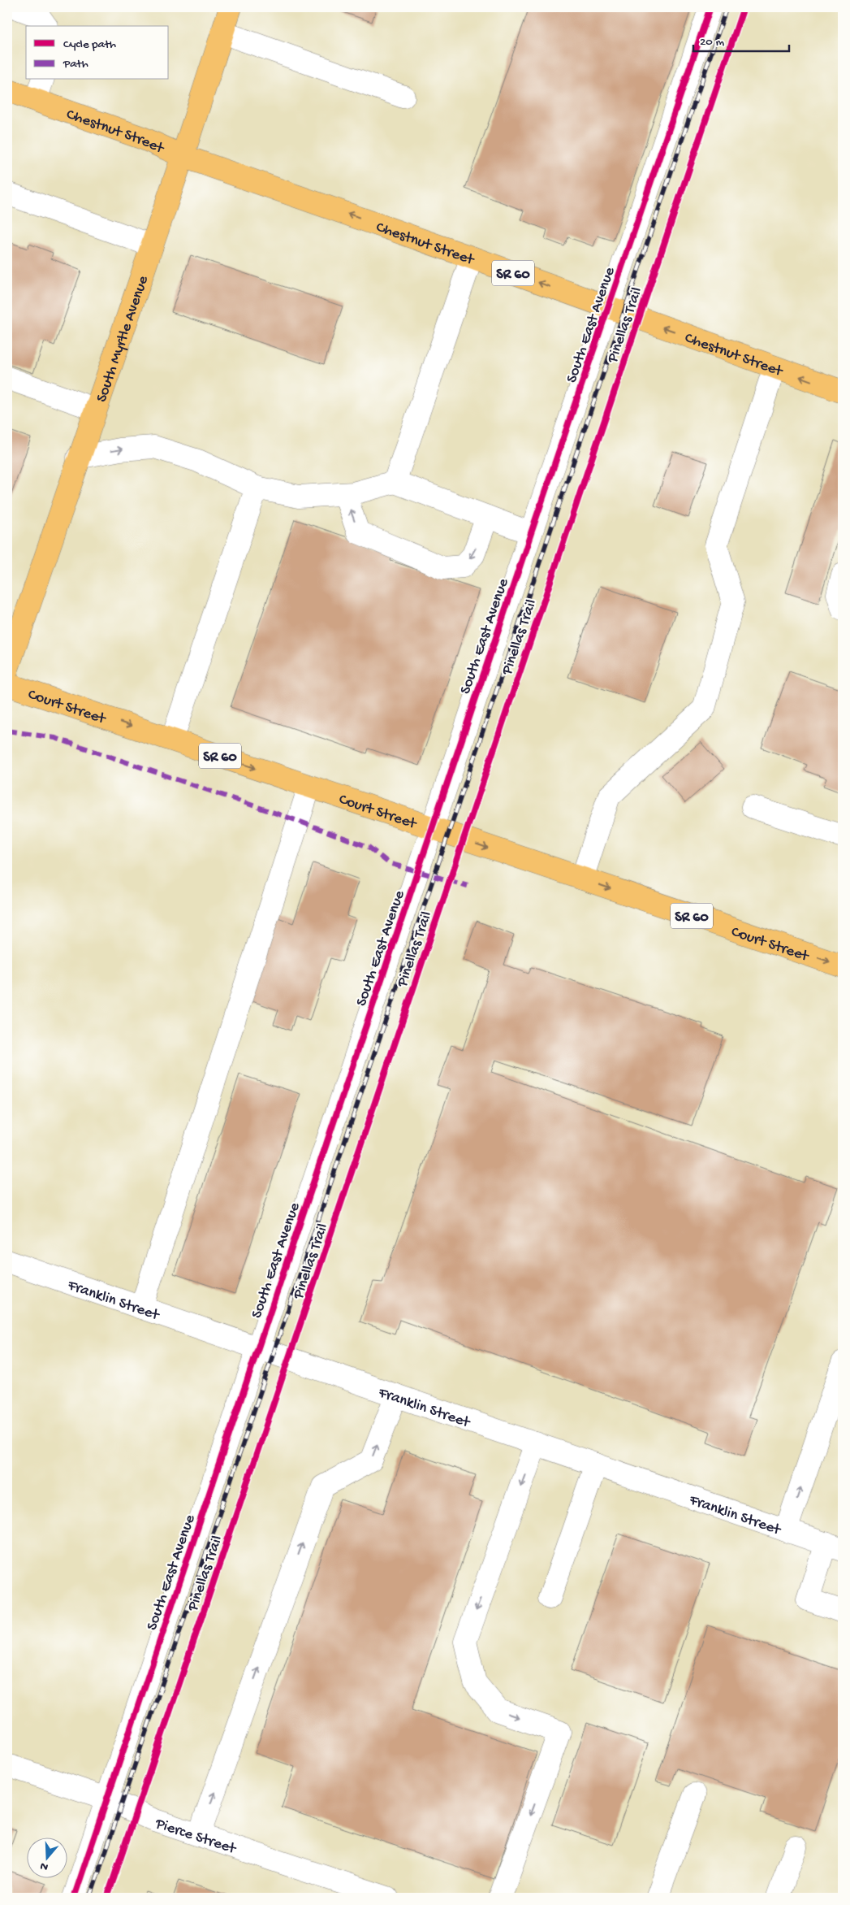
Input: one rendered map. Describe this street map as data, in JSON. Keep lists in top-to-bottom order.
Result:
{
  "streets": {
    "main road": [
      "Chestnut Street",
      "SR 60",
      "South Myrtle Avenue",
      "Court Street"
    ],
    "street": ["South East Avenue", "Franklin Street", "Pierce Street"],
    "cycle path": ["Pinellas Trail"]
  },
  "crossings": [
    ["Chestnut Street", "South East Avenue"],
    ["Chestnut Street", "South Myrtle Avenue"],
    ["South East Avenue", "Court Street"],
    ["South East Avenue", "Franklin Street"],
    ["South East Avenue", "Pierce Street"]
  ],
  "one_way": ["Chestnut Street", "Court Street"],
  "legend": ["Cycle path", "Path"],
  "scale_bar": "20 m",
  "north": "bottom"
}
